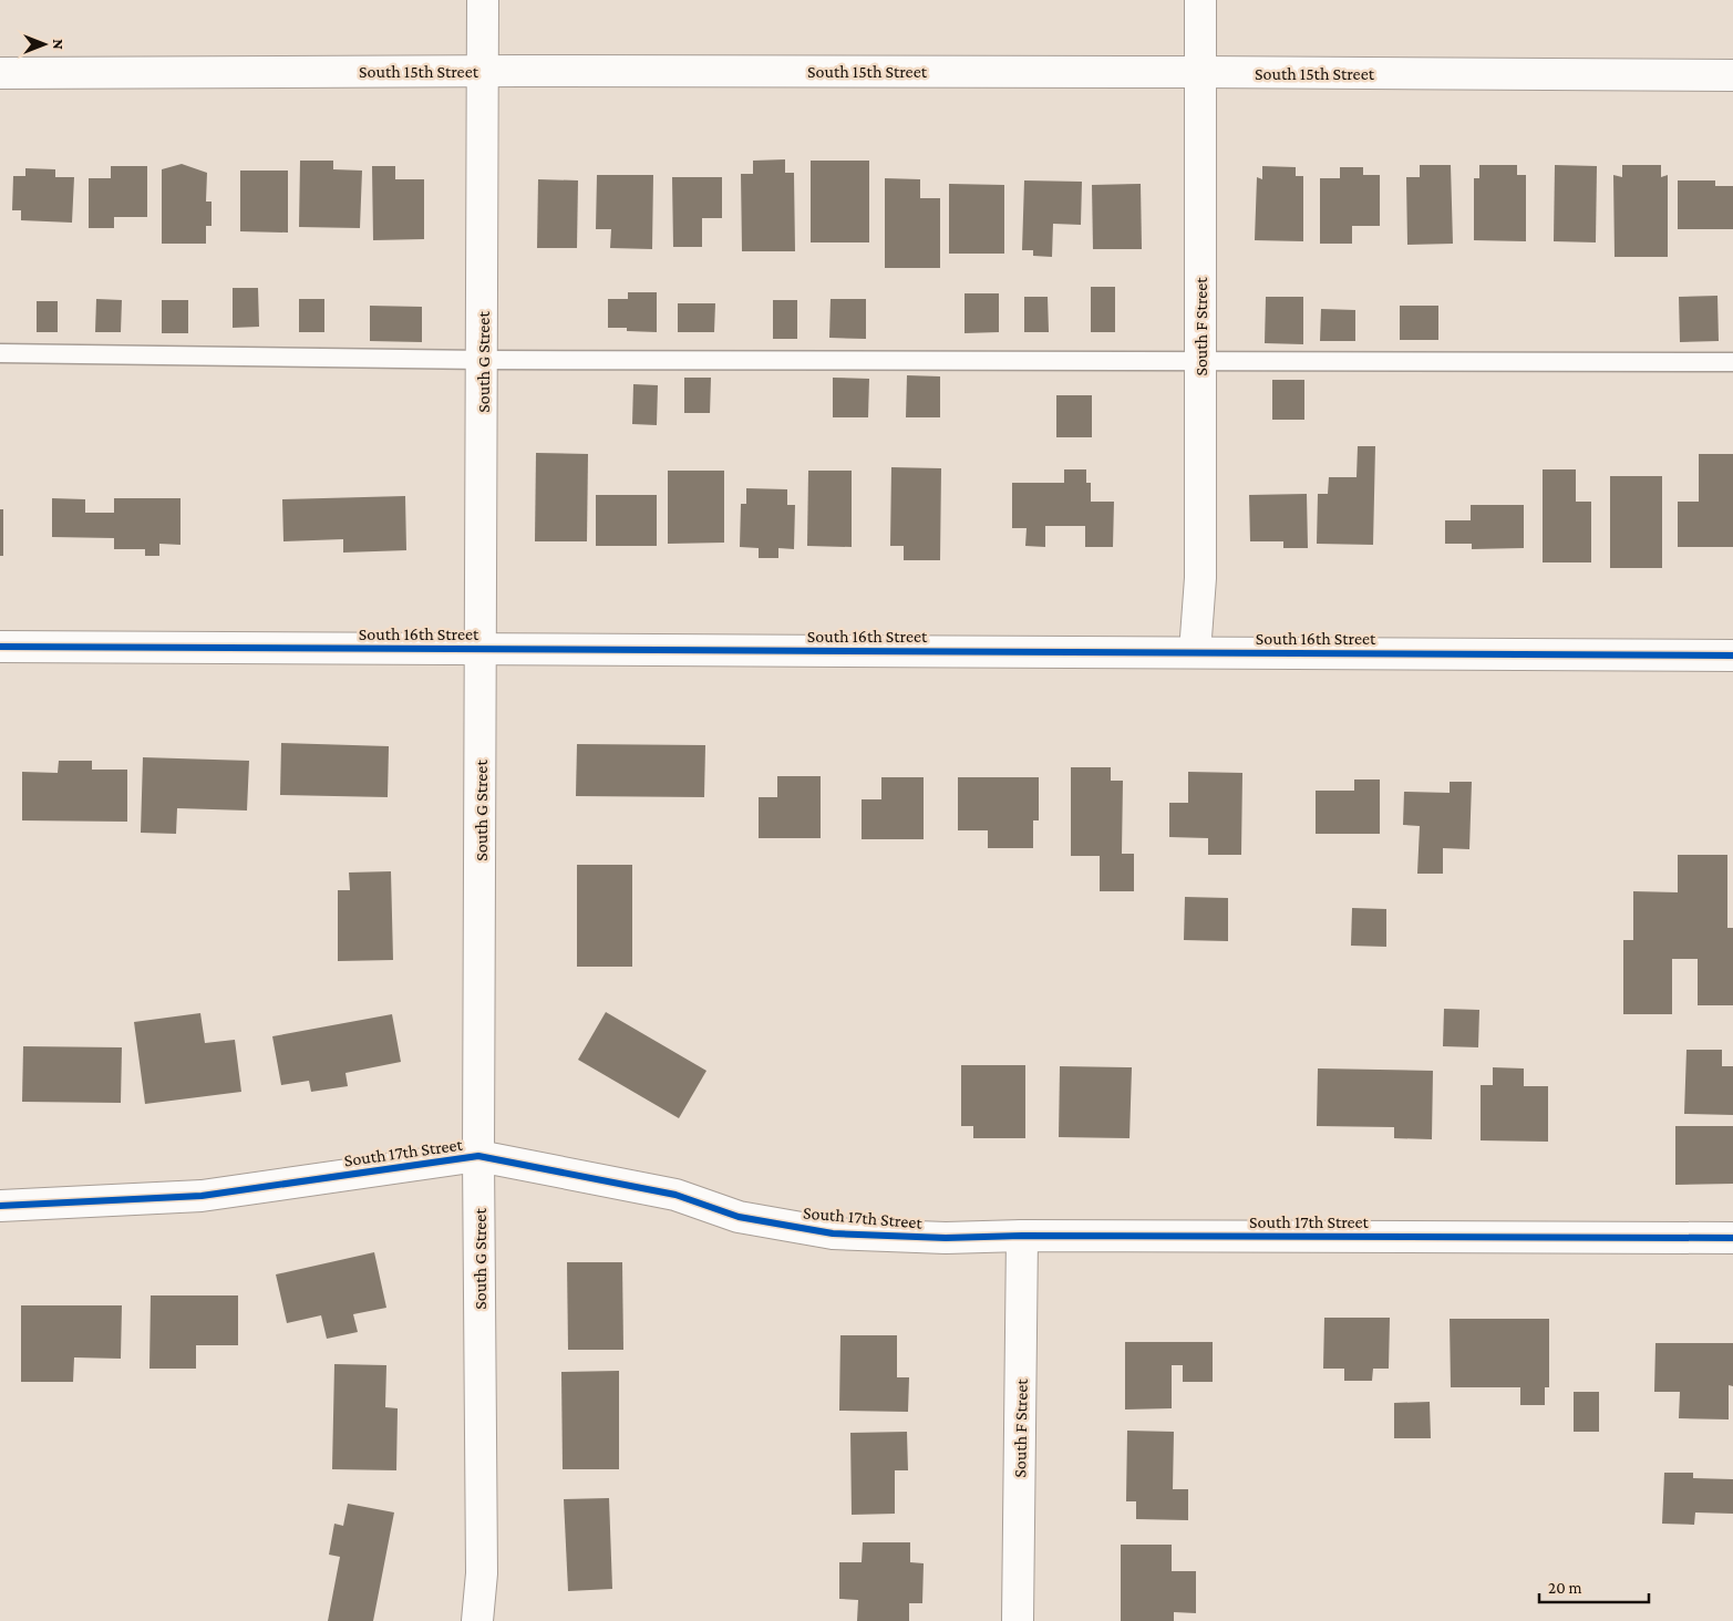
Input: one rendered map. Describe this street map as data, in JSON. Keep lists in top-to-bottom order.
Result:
{
  "streets": {
    "street": [
      "South 15th Street",
      "South F Street",
      "South G Street",
      "South 16th Street",
      "South 17th Street"
    ]
  },
  "crossings": [
    ["South 15th Street", "South F Street"],
    ["South 15th Street", "South G Street"],
    ["South F Street", "South 16th Street"],
    ["South F Street", "South 17th Street"],
    ["South G Street", "South 16th Street"],
    ["South G Street", "South 17th Street"]
  ],
  "scale_bar": "20 m",
  "north": "right"
}
